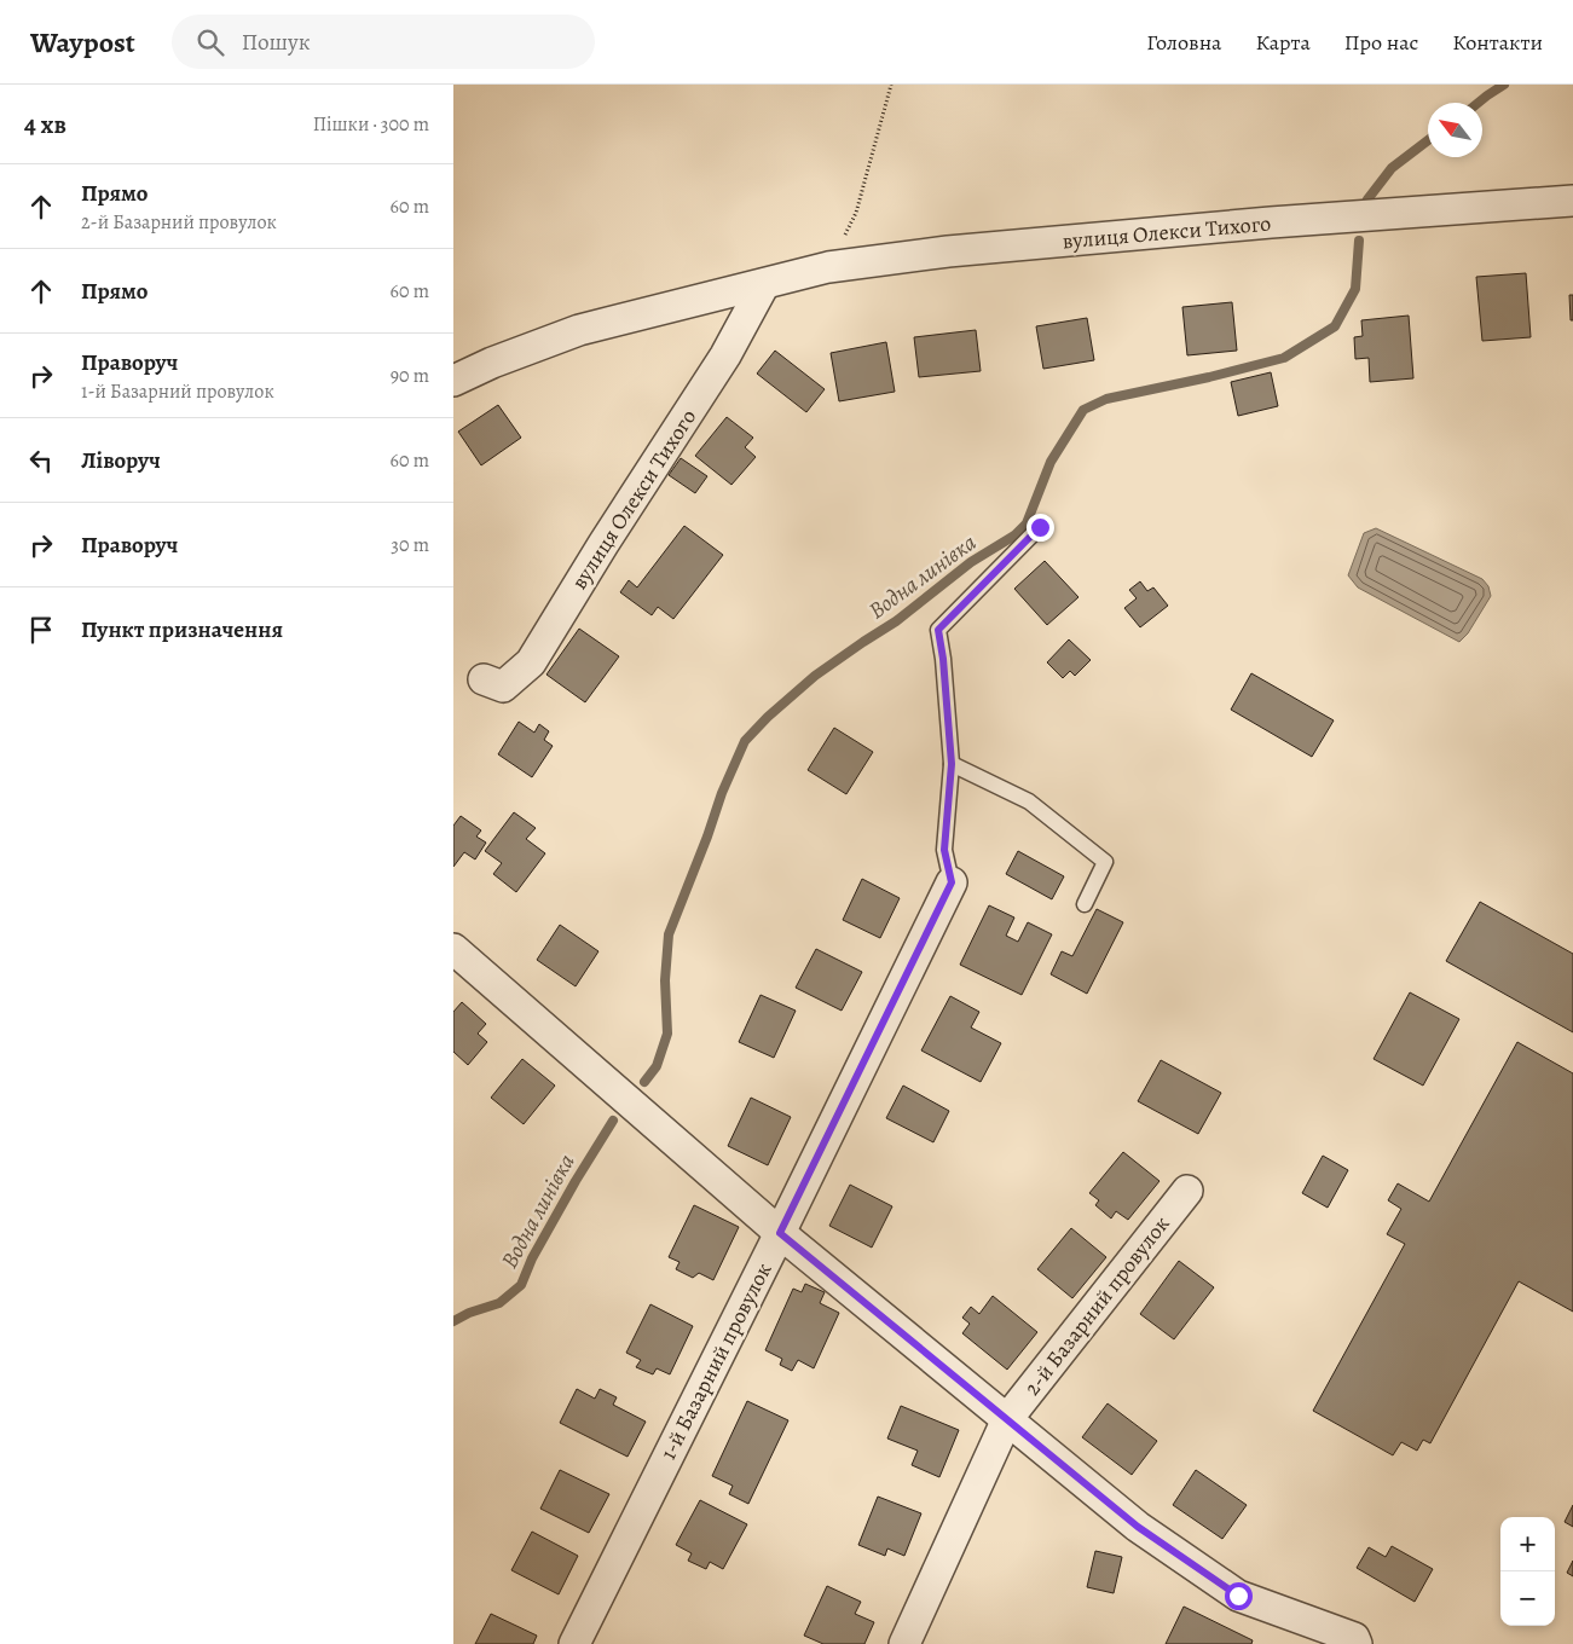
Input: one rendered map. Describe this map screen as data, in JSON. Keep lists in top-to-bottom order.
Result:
{
  "streets": {
    "street": ["вулиця Олекси Тихого", "2-й Базарний провулок", "1-й Базарний провулок"]
  },
  "water": ["Водна линівка"],
  "north": "top left",
  "page": {
    "header": "Waypost",
    "search": "Пошук",
    "nav": [
      "Головна",
      "Карта",
      "Про нас",
      "Контакти"
    ],
    "heading": ["4 хв", "Пішки · 300 m"],
    "list": [
      ["Прямо", "2-й Базарний провулок", "60 m"],
      ["Прямо", "60 m"],
      ["Праворуч", "1-й Базарний провулок", "90 m"],
      ["Ліворуч", "60 m"],
      ["Праворуч", "30 m"],
      "Пункт призначення"
    ],
    "map_buttons": ["+", "−"]
  }
}
